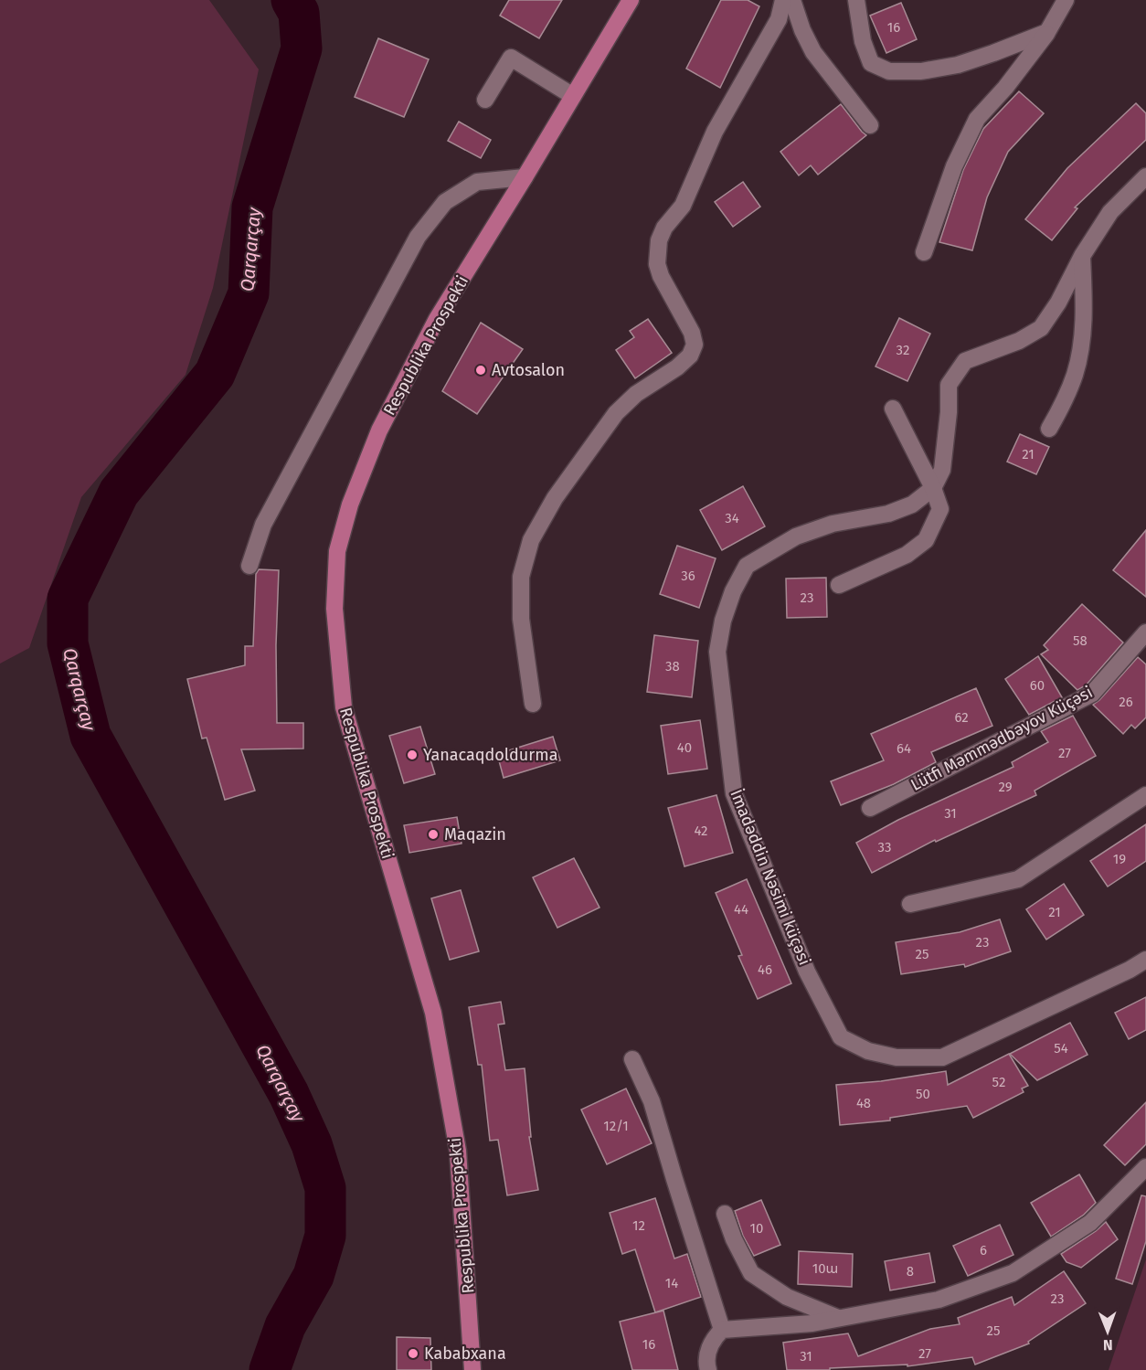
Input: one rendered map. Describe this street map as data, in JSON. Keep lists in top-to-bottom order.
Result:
{
  "streets": {
    "main road": ["Respublika Prospekti"],
    "street": ["Lütfi Məmmədbəyov Küçəsi", "İmadəddin Nəsimi küçəsi"]
  },
  "water": ["Qarqarçay"],
  "places": [
    "Avtosalon",
    "Yanacaqdoldurma",
    "Maqazin",
    "Kababxana"
  ],
  "house_numbers": [
    "16",
    "32",
    "21",
    "34",
    "36",
    "23",
    "58",
    "38",
    "60",
    "26",
    "62",
    "40",
    "64",
    "27",
    "29",
    "31",
    "42",
    "33",
    "19",
    "44",
    "21",
    "23",
    "25",
    "46",
    "54",
    "52",
    "50",
    "48",
    "12/1",
    "12",
    "10",
    "6",
    "10ա",
    "8",
    "14",
    "23",
    "25",
    "16",
    "27",
    "31"
  ],
  "north": "bottom"
}
